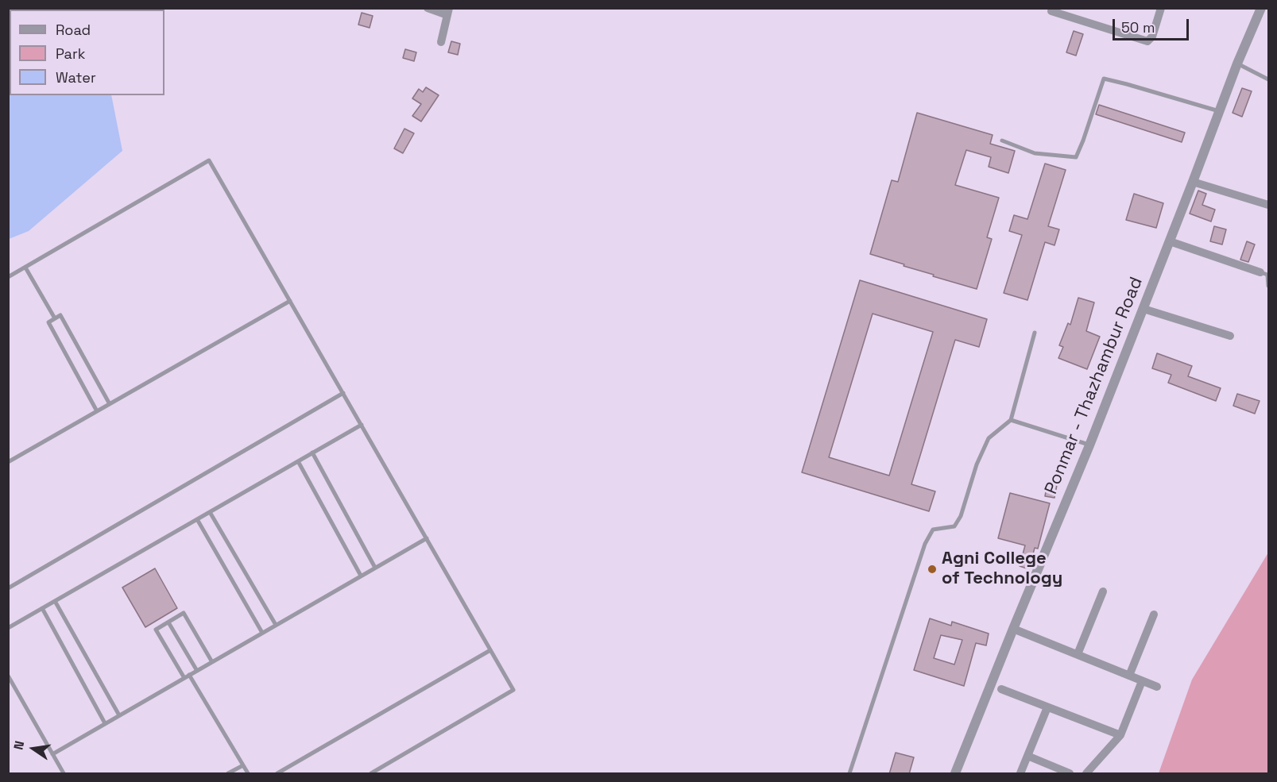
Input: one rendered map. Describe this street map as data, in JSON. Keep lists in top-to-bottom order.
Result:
{
  "streets": {
    "street": ["Ponmar - Thazhambur Road"]
  },
  "places": ["Agni College of Technology"],
  "legend": ["Road", "Park", "Water"],
  "scale_bar": "50 m",
  "north": "left"
}
